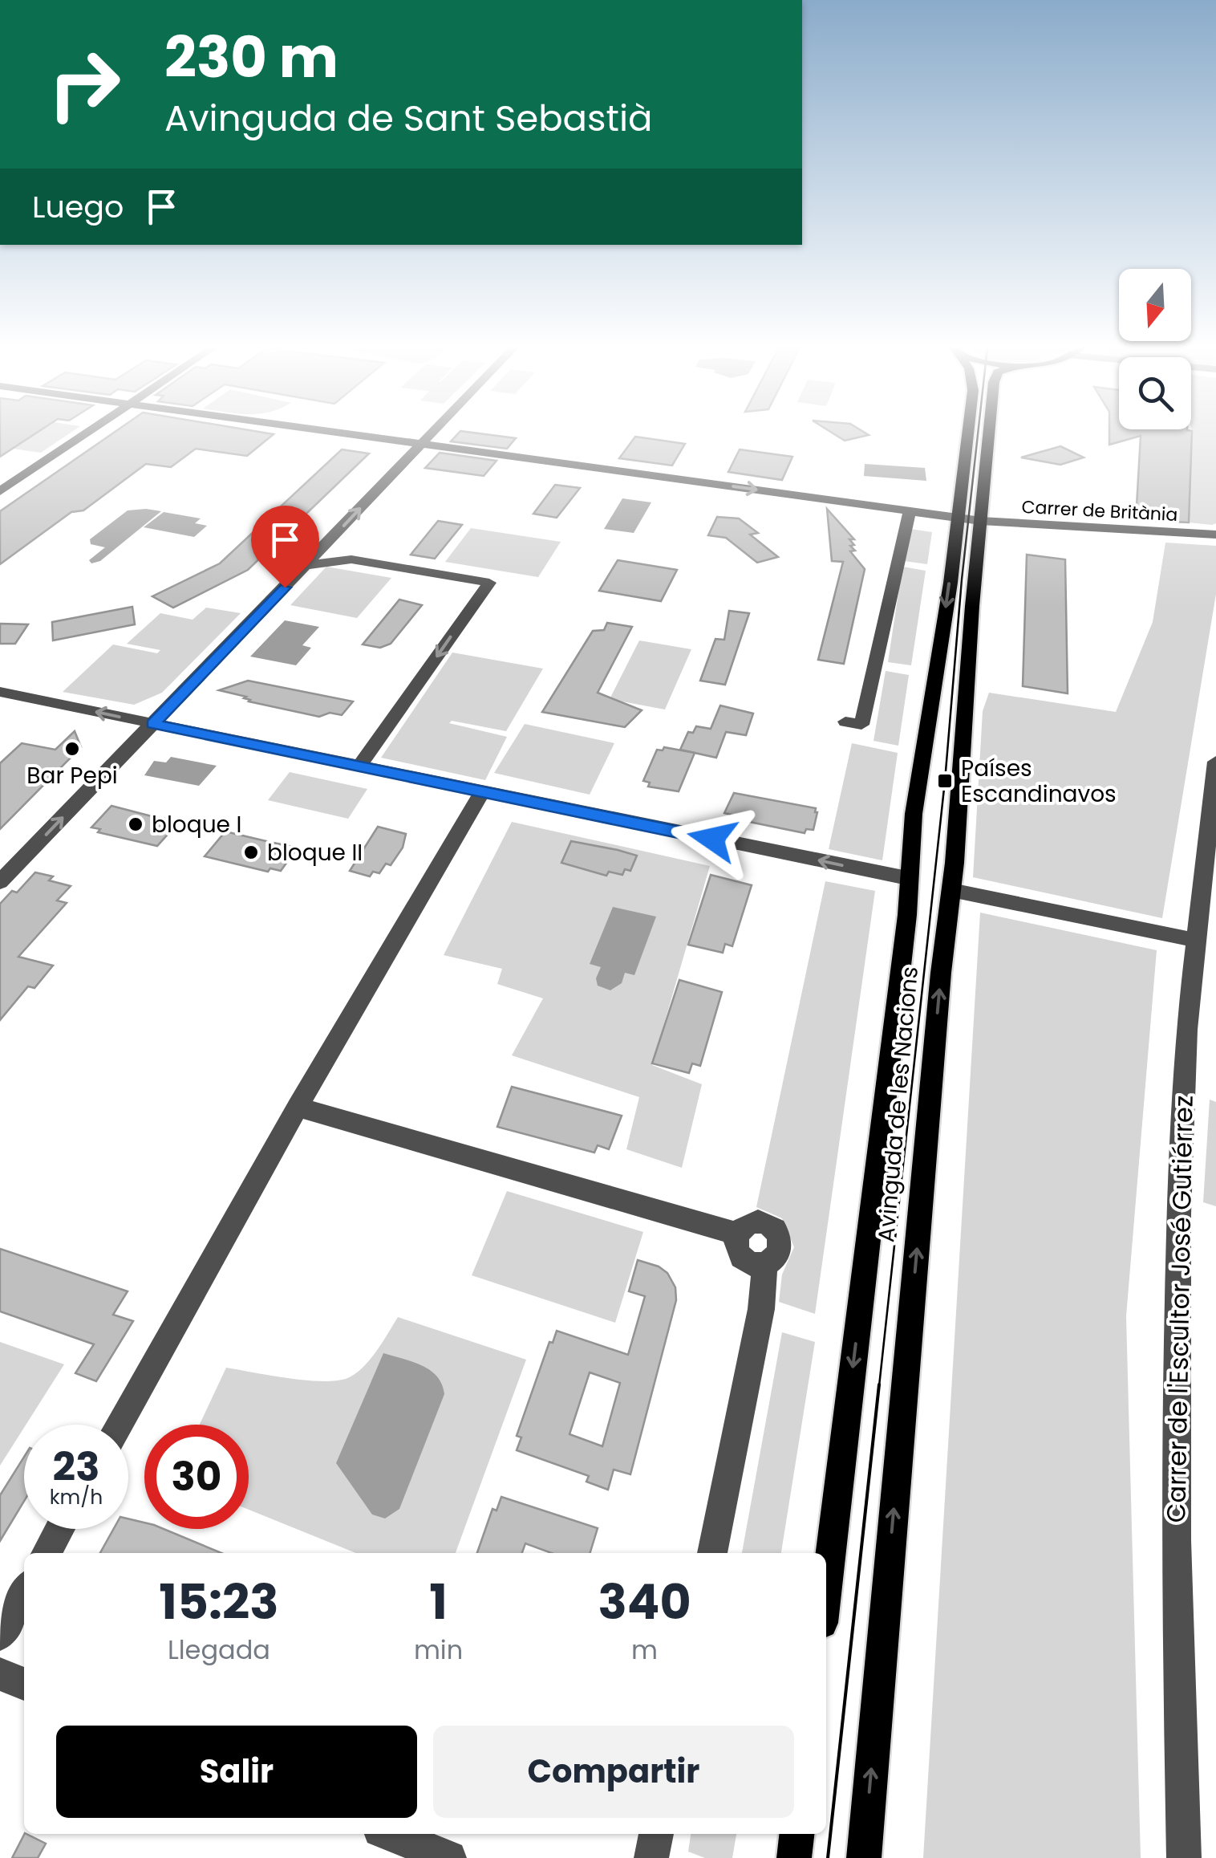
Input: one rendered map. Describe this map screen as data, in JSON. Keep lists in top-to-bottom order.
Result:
{
  "streets": {
    "main road": ["Avinguda de les Nacions"],
    "street": ["Carrer de Britània", "Carrer de l'Escultor José Gutiérrez"]
  },
  "crossings": [
    ["Carrer de Britània", "Avinguda de les Nacions"]
  ],
  "one_way": ["Carrer de Britània"],
  "places": {
    "other": ["Bar Pepi", "bloque I", "bloque II"],
    "transit": ["Países Escandinavos"]
  },
  "north": "bottom",
  "page": {
    "turn": ["230 m", "Avinguda de Sant Sebastià"],
    "then": "Luego",
    "speed": "23 km/h",
    "limit": "30",
    "eta": [
      "15:23",
      "Llegada",
      "1",
      "min",
      "340",
      "m"
    ],
    "buttons": ["Salir", "Compartir"]
  }
}
